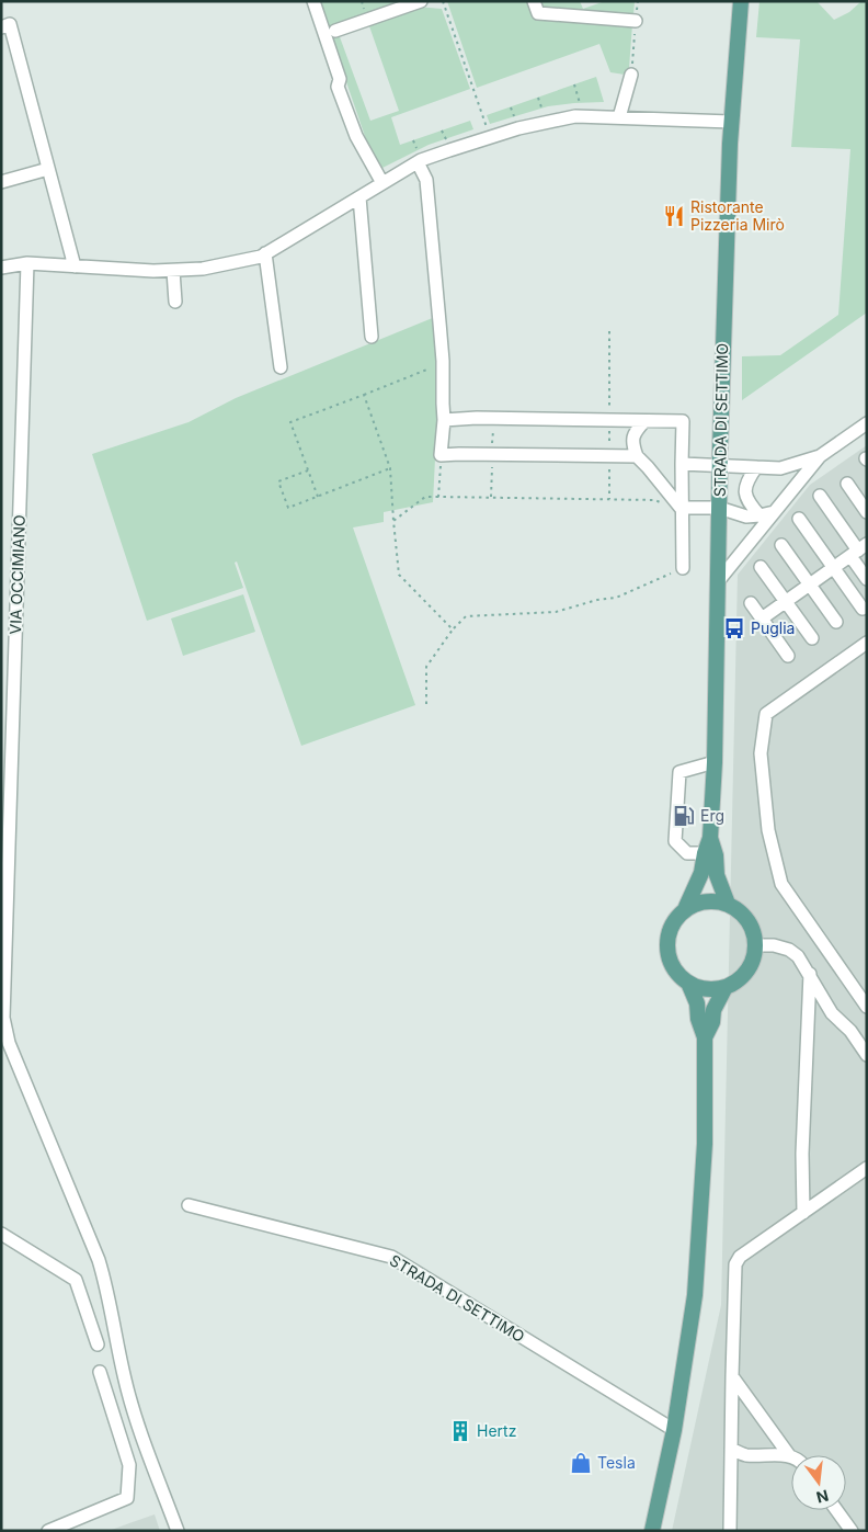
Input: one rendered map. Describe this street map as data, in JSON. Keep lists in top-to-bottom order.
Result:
{
  "streets": {
    "main road": ["STRADA DI SETTIMO"],
    "street": ["VIA OCCIMIANO"]
  },
  "places": {
    "restaurant": ["Ristorante Pizzeria Mirò"],
    "bus stop": ["Puglia"],
    "fuel station": ["Erg"],
    "building": ["Hertz"],
    "shop": ["Tesla"]
  },
  "north": "bottom"
}
